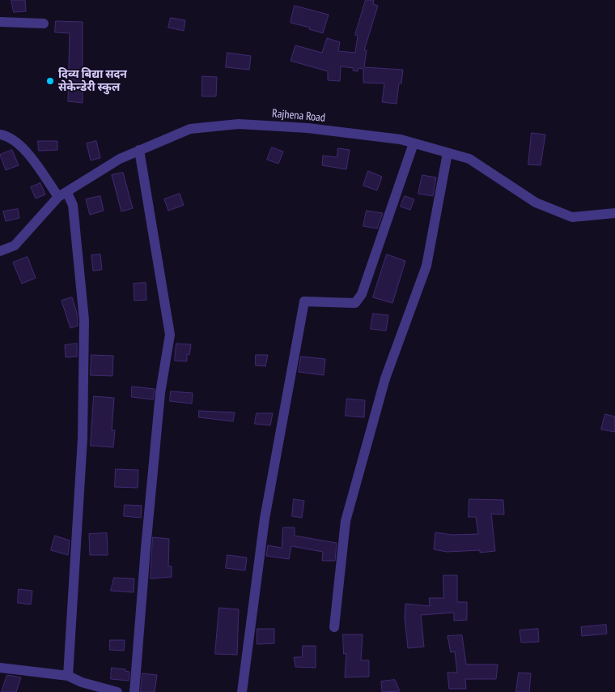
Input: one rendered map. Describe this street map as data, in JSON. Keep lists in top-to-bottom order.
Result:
{
  "streets": {
    "street": ["Rajhena Road"]
  },
  "places": ["दिव्य बिद्या सदन सेकेन्डेरी स्कुल"]
}
